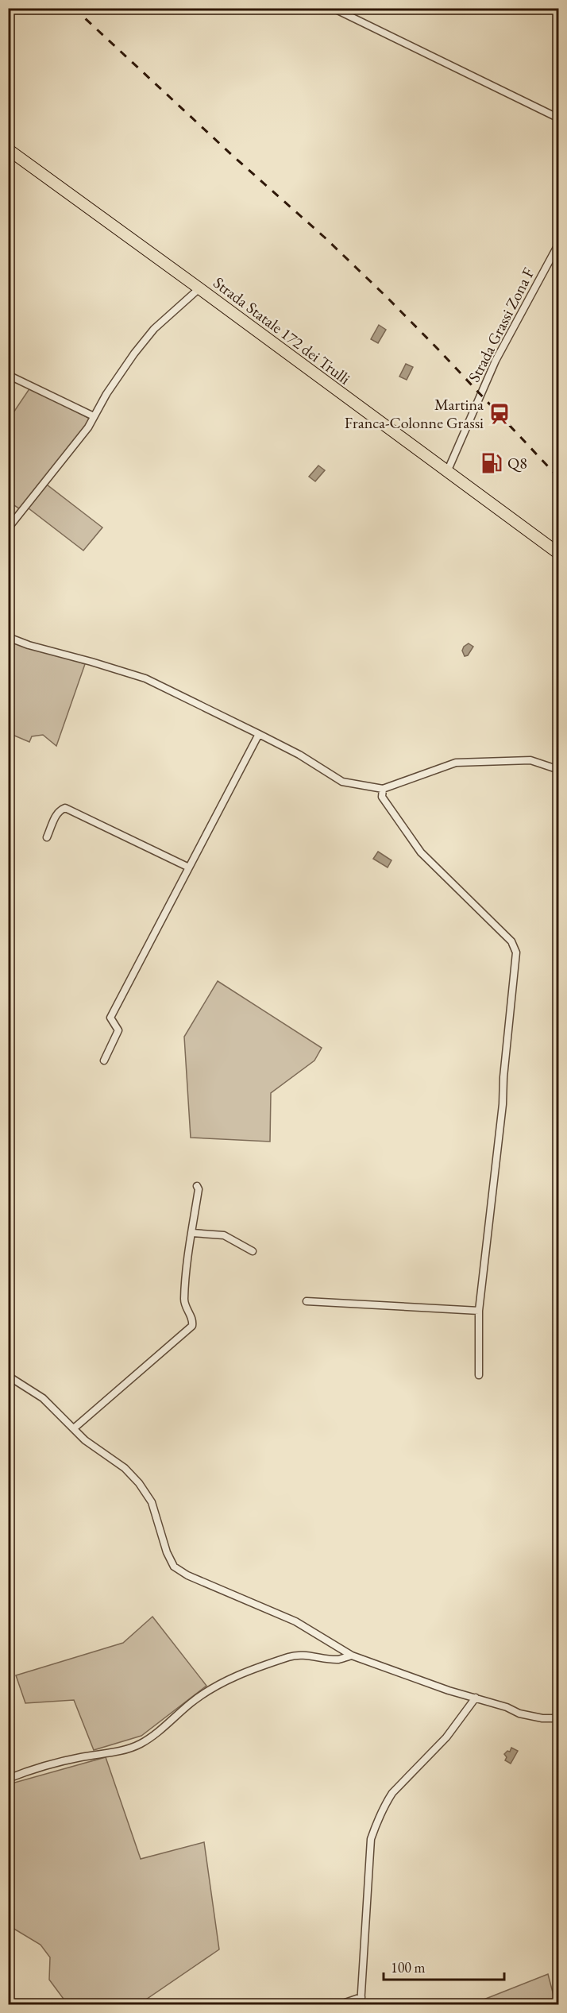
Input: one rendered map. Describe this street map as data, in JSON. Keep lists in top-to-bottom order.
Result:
{
  "streets": {
    "main road": ["Strada Statale 172 dei Trulli"],
    "street": ["Strada Grassi Zona F"]
  },
  "crossings": [
    ["Strada Grassi Zona F", "Strada Statale 172 dei Trulli"]
  ],
  "places": {
    "station": ["Martina Franca-Colonne Grassi"],
    "fuel station": ["Q8"]
  },
  "scale_bar": "100 m"
}
